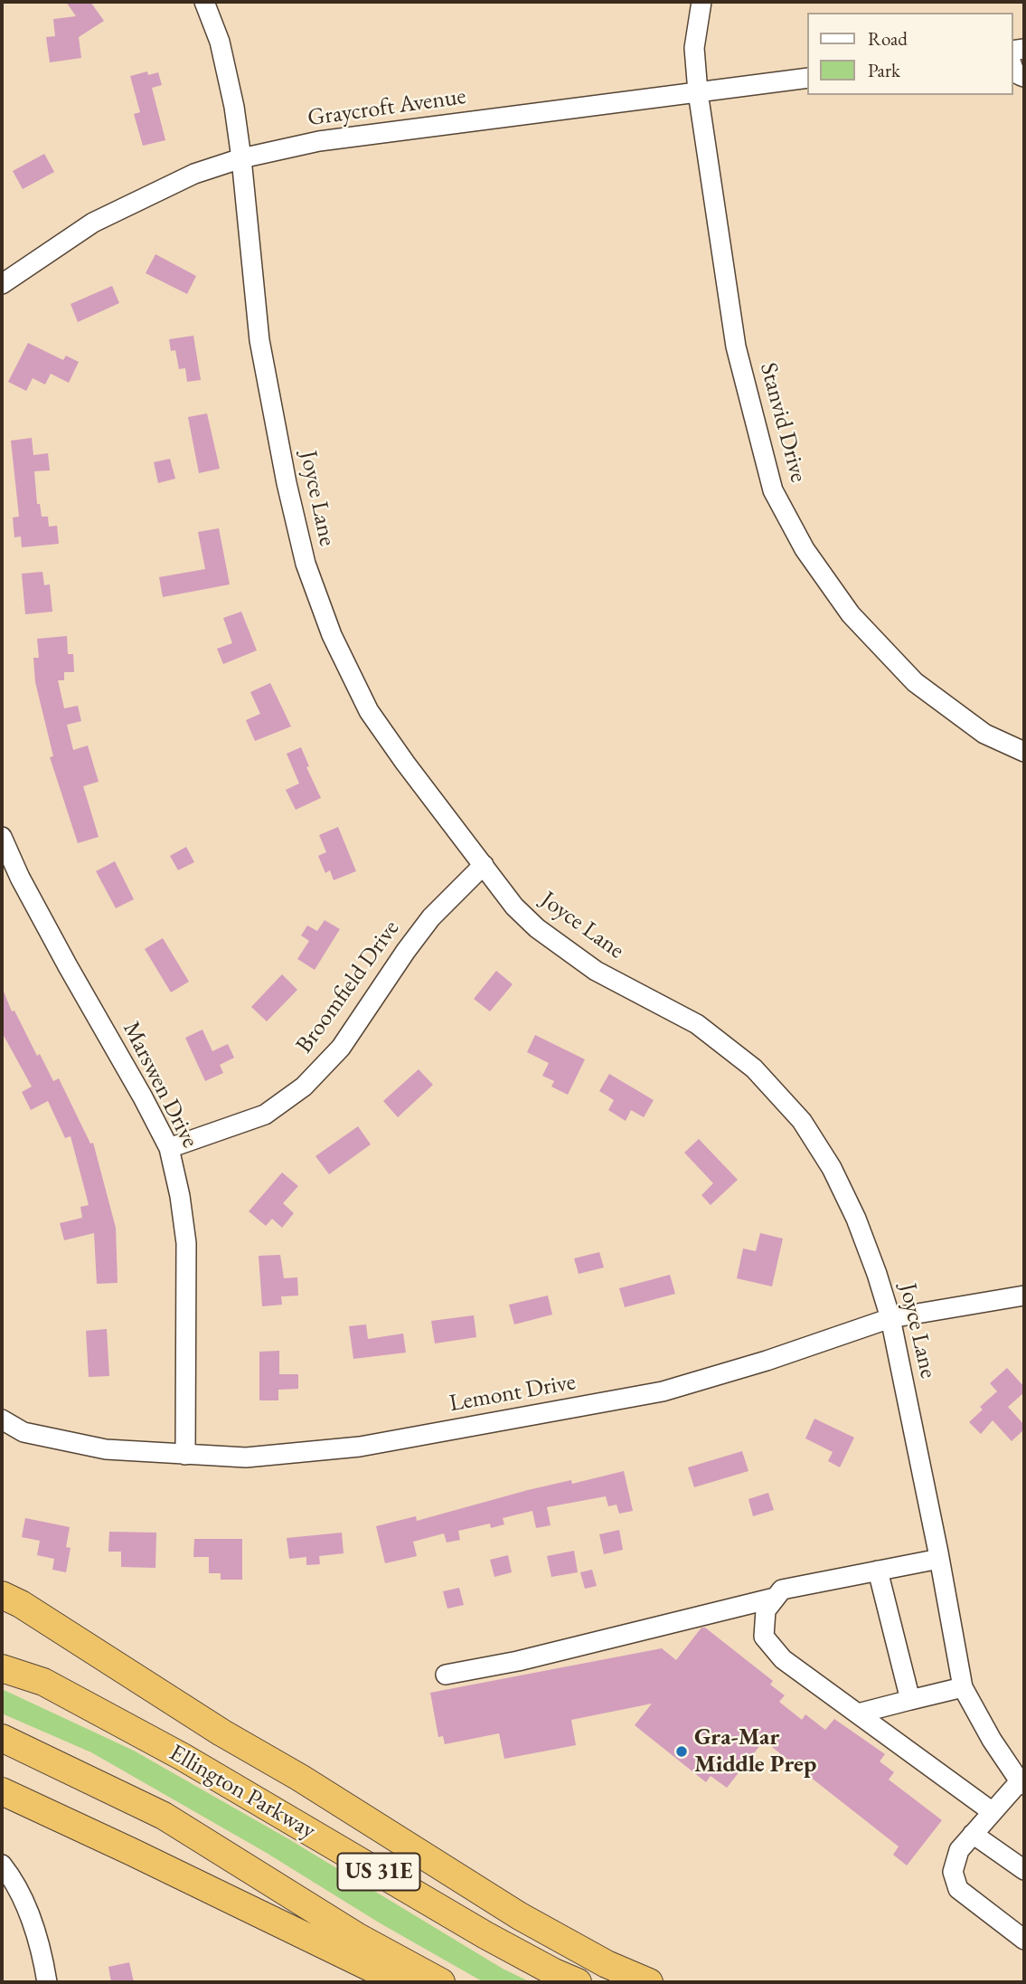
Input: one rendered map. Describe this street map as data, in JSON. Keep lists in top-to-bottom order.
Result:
{
  "streets": {
    "highway": ["Ellington Parkway", "US 31E"],
    "street": [
      "Graycroft Avenue",
      "Stanvid Drive",
      "Joyce Lane",
      "Broomfield Drive",
      "Marswen Drive",
      "Lemont Drive"
    ]
  },
  "crossings": [
    ["Graycroft Avenue", "Stanvid Drive"],
    ["Graycroft Avenue", "Joyce Lane"],
    ["Joyce Lane", "Broomfield Drive"],
    ["Joyce Lane", "Lemont Drive"],
    ["Broomfield Drive", "Marswen Drive"],
    ["Marswen Drive", "Lemont Drive"],
    ["Ellington Parkway", "US 31E"]
  ],
  "places": ["Gra-Mar Middle Prep"],
  "legend": ["Road", "Park"]
}
